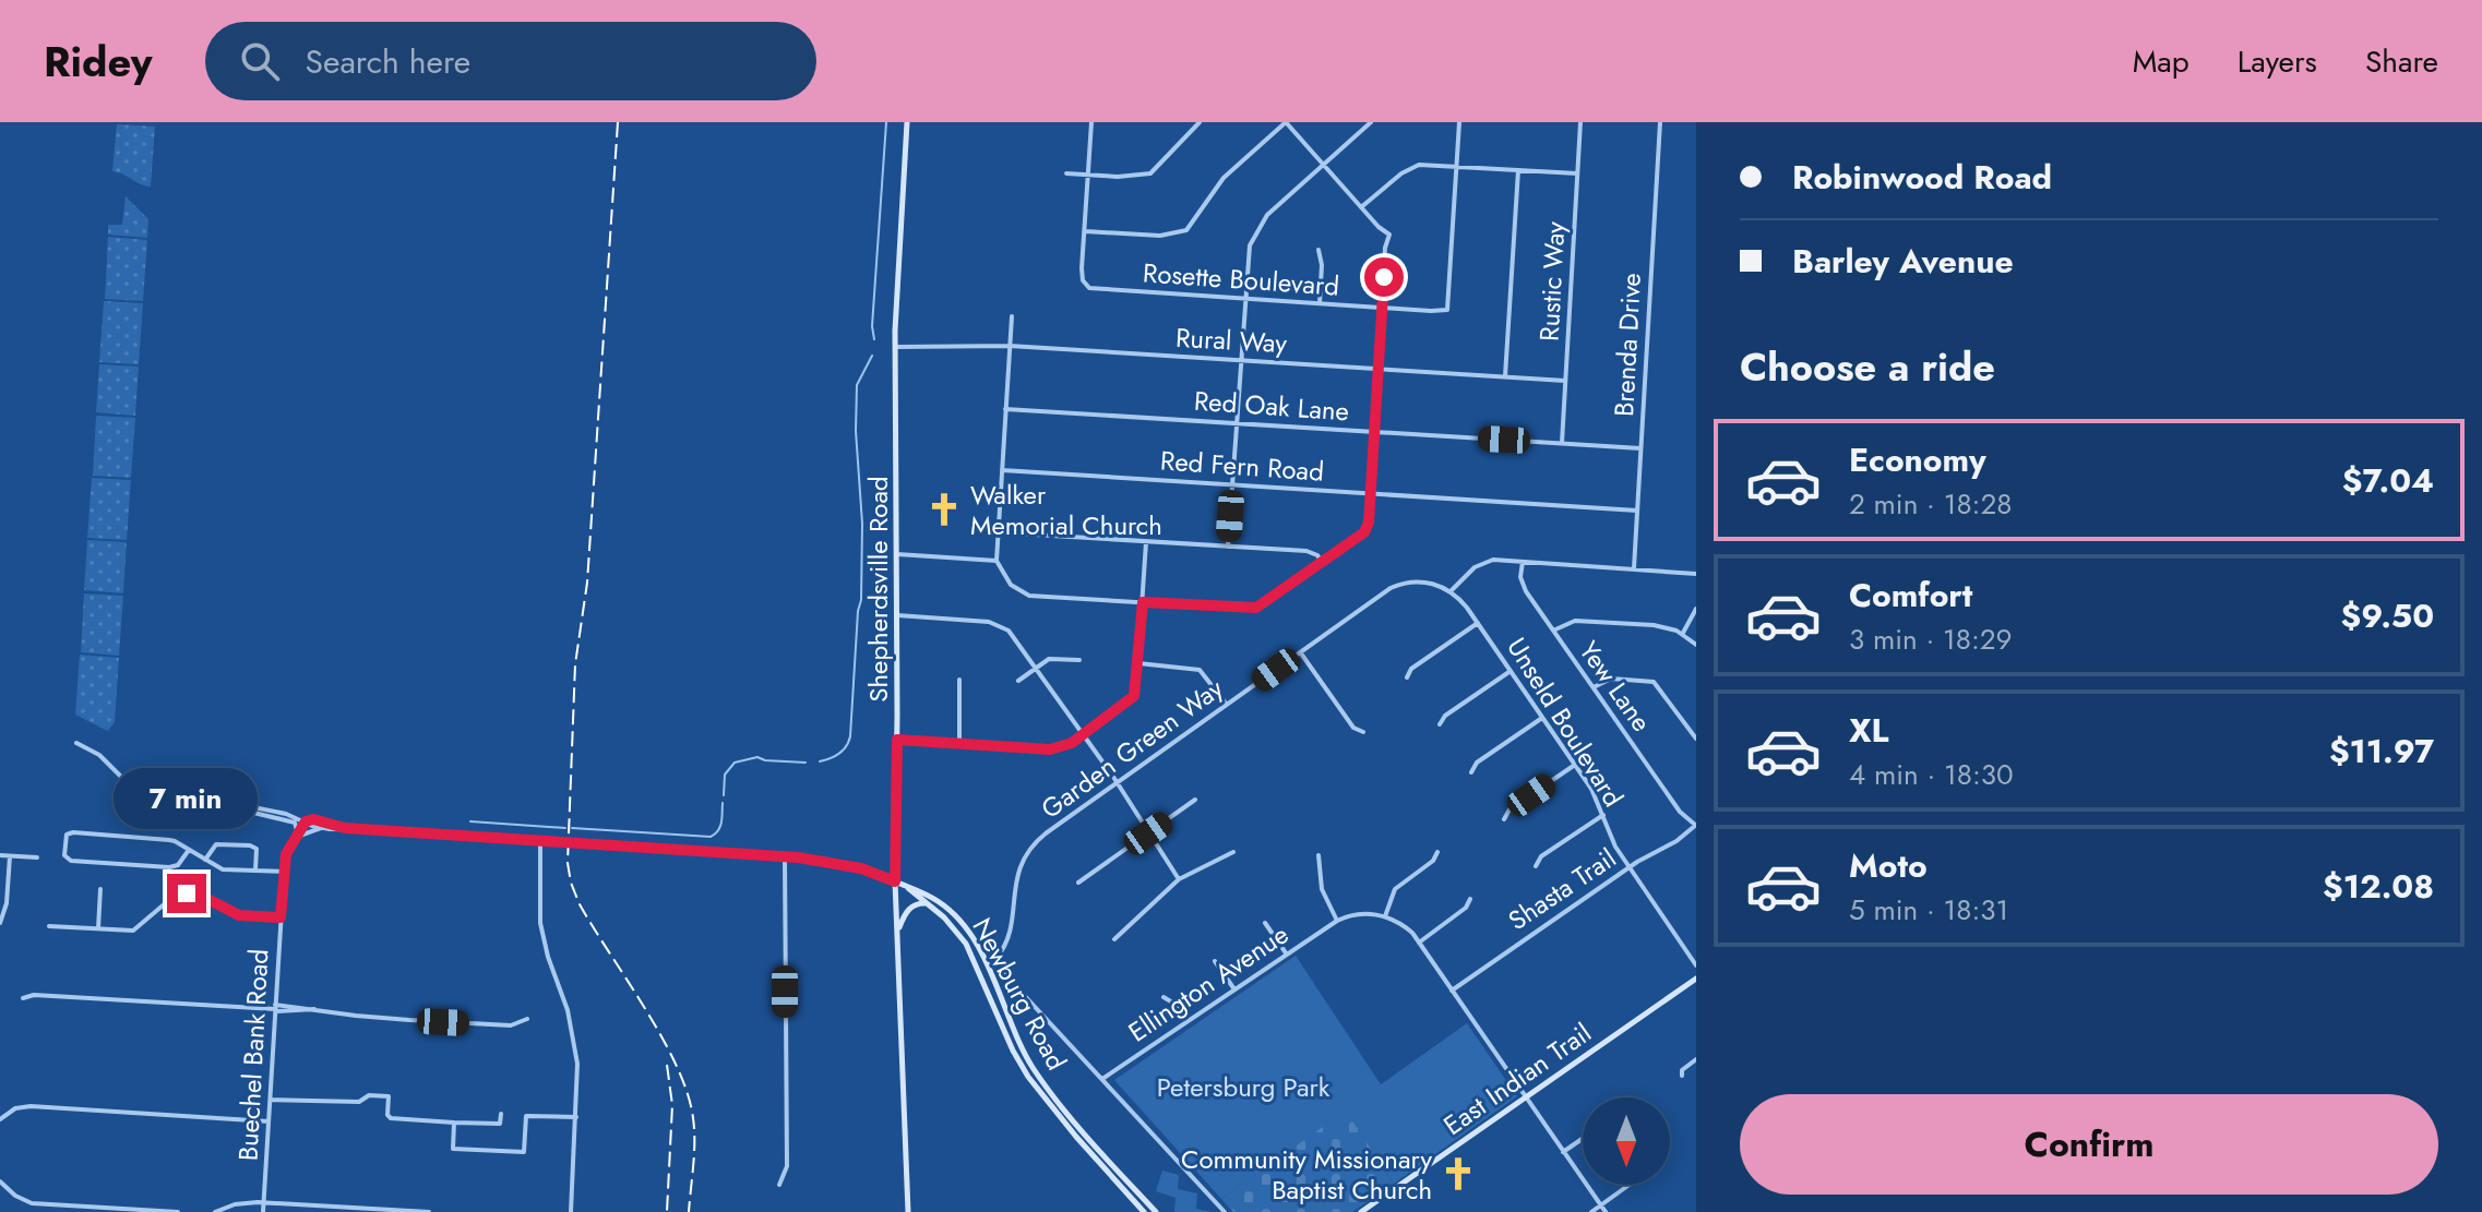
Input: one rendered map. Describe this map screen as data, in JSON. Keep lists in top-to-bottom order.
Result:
{
  "streets": {
    "main road": ["Shepherdsville Road", "Newburg Road", "East Indian Trail"],
    "street": [
      "Rosette Boulevard",
      "Rustic Way",
      "Rural Way",
      "Brenda Drive",
      "Red Oak Lane",
      "Red Fern Road",
      "Yew Lane",
      "Unseld Boulevard",
      "Garden Green Way",
      "Shasta Trail",
      "Ellington Avenue",
      "Buechel Bank Road"
    ]
  },
  "crossings": [
    ["Rustic Way", "Rural Way"],
    ["Rustic Way", "Red Oak Lane"],
    ["Rural Way", "Shepherdsville Road"],
    ["Brenda Drive", "Red Oak Lane"],
    ["Brenda Drive", "Red Fern Road"],
    ["Shepherdsville Road", "Newburg Road"],
    ["Yew Lane", "Shasta Trail"],
    ["Unseld Boulevard", "Garden Green Way"],
    ["Unseld Boulevard", "Shasta Trail"],
    ["Garden Green Way", "Ellington Avenue"]
  ],
  "parks": ["Petersburg Park"],
  "places": {
    "church": ["Walker Memorial Church", "Community Missionary Baptist Church"]
  },
  "north": "bottom",
  "page": {
    "header": "Ridey",
    "search": "Search here",
    "nav": ["Map", "Layers", "Share"],
    "banner": ["Robinwood Road", "Barley Avenue"],
    "heading": "Choose a ride",
    "list": [
      {
        "name": "Economy",
        "note": "2 min · 18:28",
        "value": "$7.04"
      },
      {
        "name": "Comfort",
        "note": "3 min · 18:29",
        "value": "$9.50"
      },
      {
        "name": "XL",
        "note": "4 min · 18:30",
        "value": "$11.97"
      },
      {
        "name": "Moto",
        "note": "5 min · 18:31",
        "value": "$12.08"
      }
    ],
    "bubble": "7 min",
    "buttons": "Confirm"
  }
}
